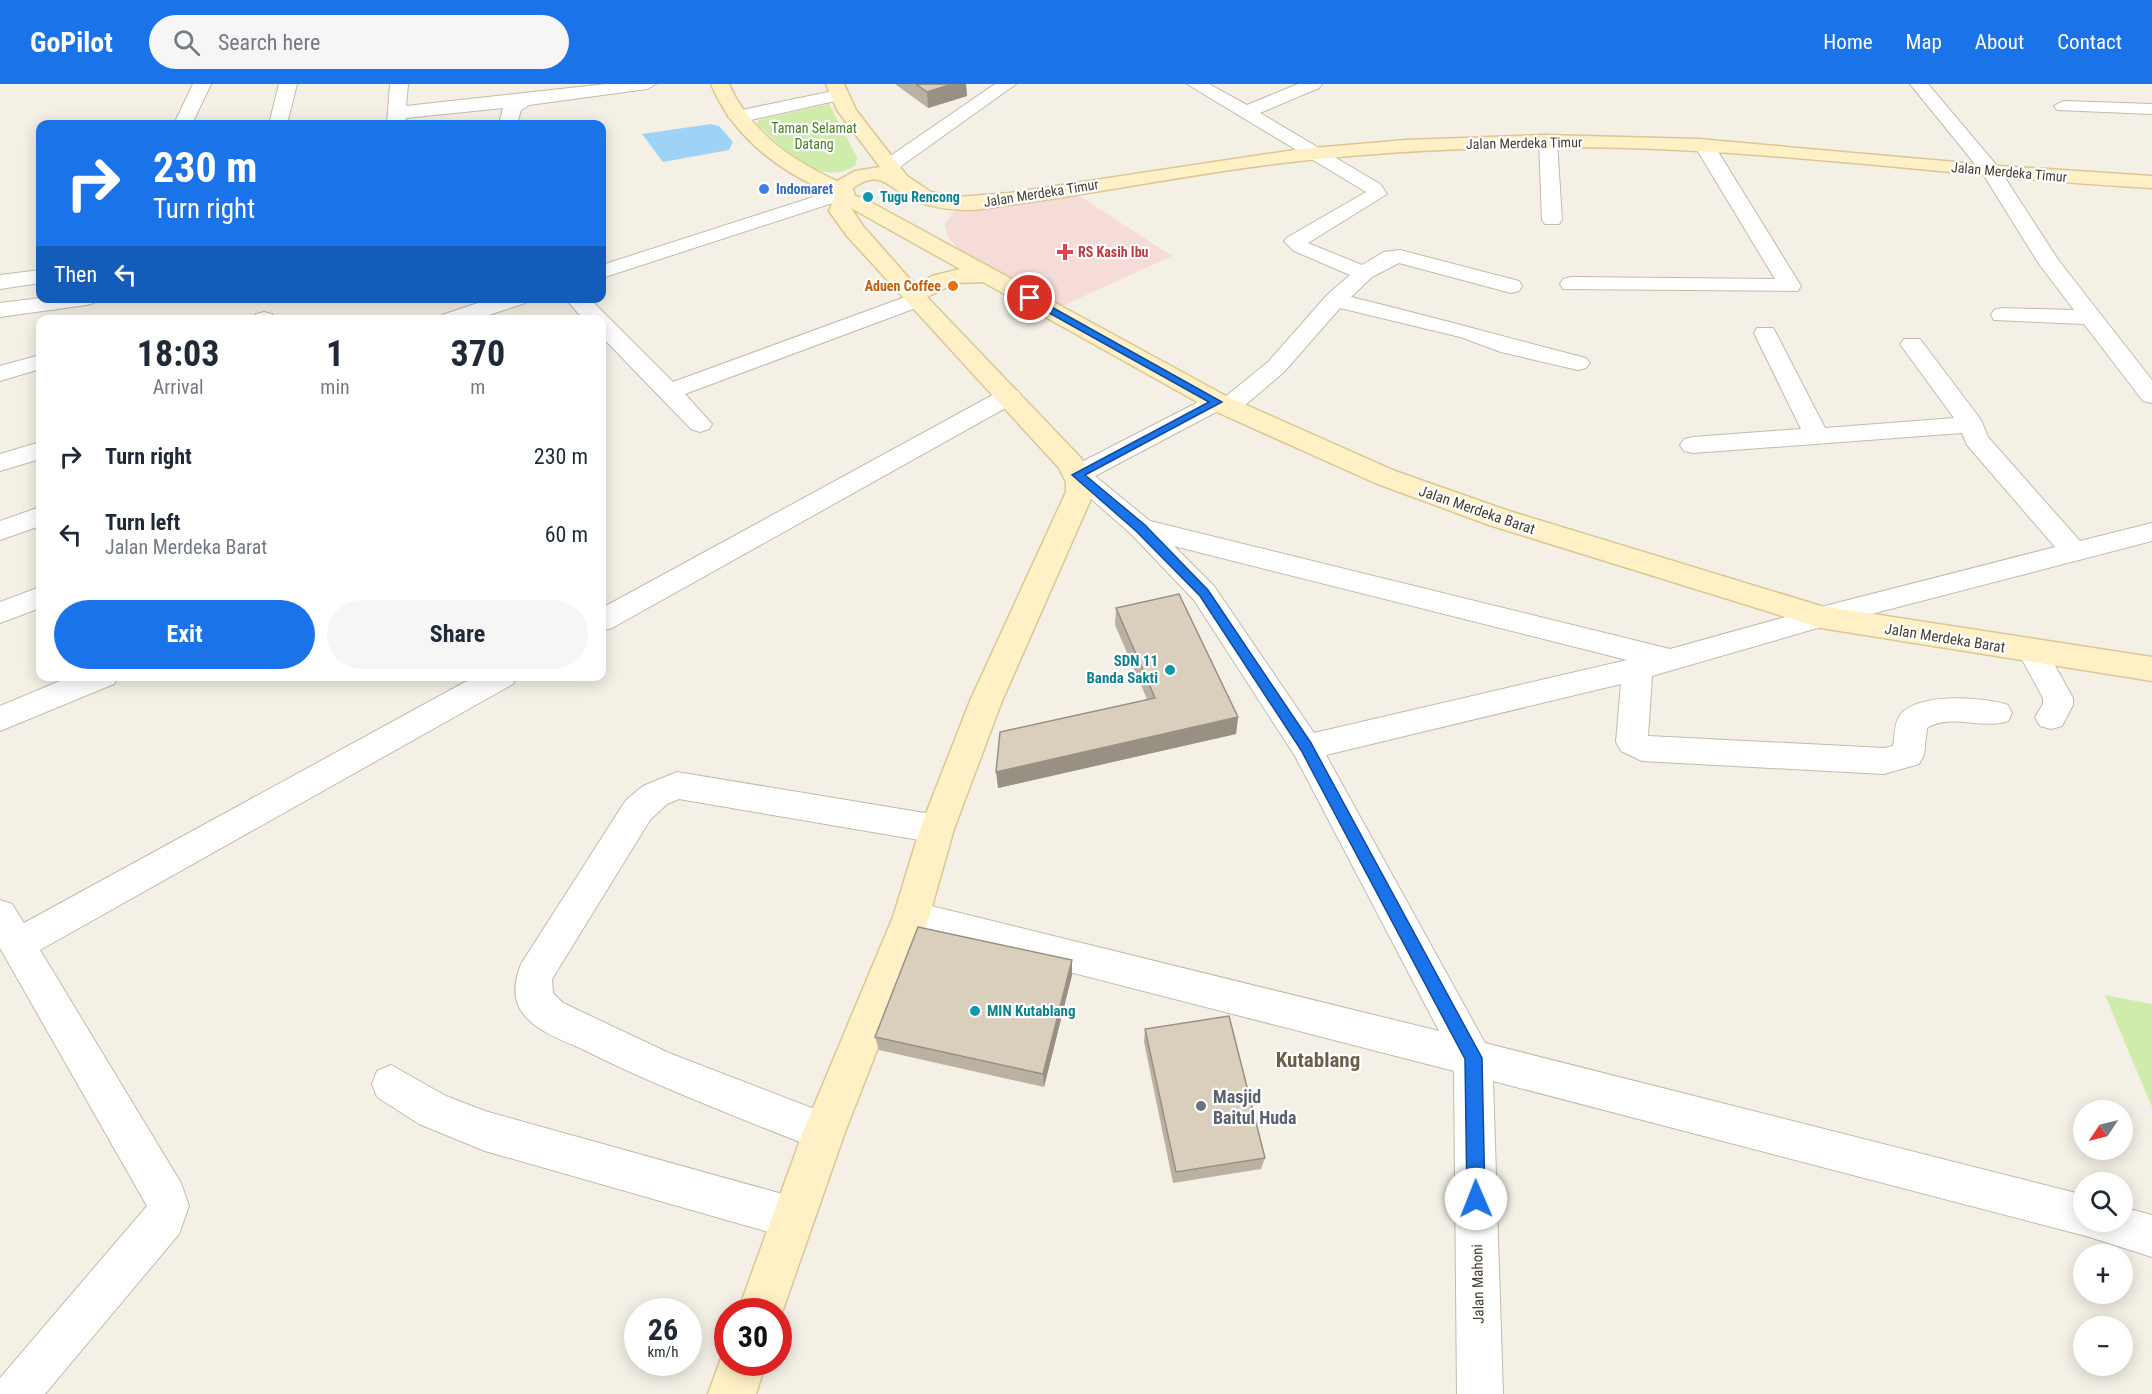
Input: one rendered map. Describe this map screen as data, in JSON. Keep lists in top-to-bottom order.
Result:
{
  "streets": {
    "main road": ["Jalan Merdeka Timur", "Jalan Merdeka Barat"],
    "street": ["Jalan Mahoni"]
  },
  "crossings": [
    ["Jalan Merdeka Timur", "Jalan Merdeka Barat"]
  ],
  "districts": ["Kutablang"],
  "parks": ["Taman Selamat Datang"],
  "places": {
    "other": [
      "Indomaret",
      "Tugu Rencong",
      "Aduen Coffee",
      "SDN 11 Banda Sakti",
      "MIN Kutablang",
      "Masjid Baitul Huda"
    ],
    "health": ["RS Kasih Ibu"]
  },
  "north": "bottom left",
  "page": {
    "header": "GoPilot",
    "search": "Search here",
    "nav": [
      "Home",
      "Map",
      "About",
      "Contact"
    ],
    "turn": ["230 m", "Turn right"],
    "then": "Then",
    "eta": [
      "18:03",
      "Arrival",
      "1",
      "min",
      "370",
      "m"
    ],
    "list": [
      {
        "name": "Turn right",
        "value": "230 m"
      },
      {
        "name": "Turn left",
        "note": "Jalan Merdeka Barat",
        "value": "60 m"
      }
    ],
    "buttons": ["Exit", "Share"],
    "map_buttons": ["+", "−"],
    "speed": "26 km/h",
    "limit": "30"
  }
}
